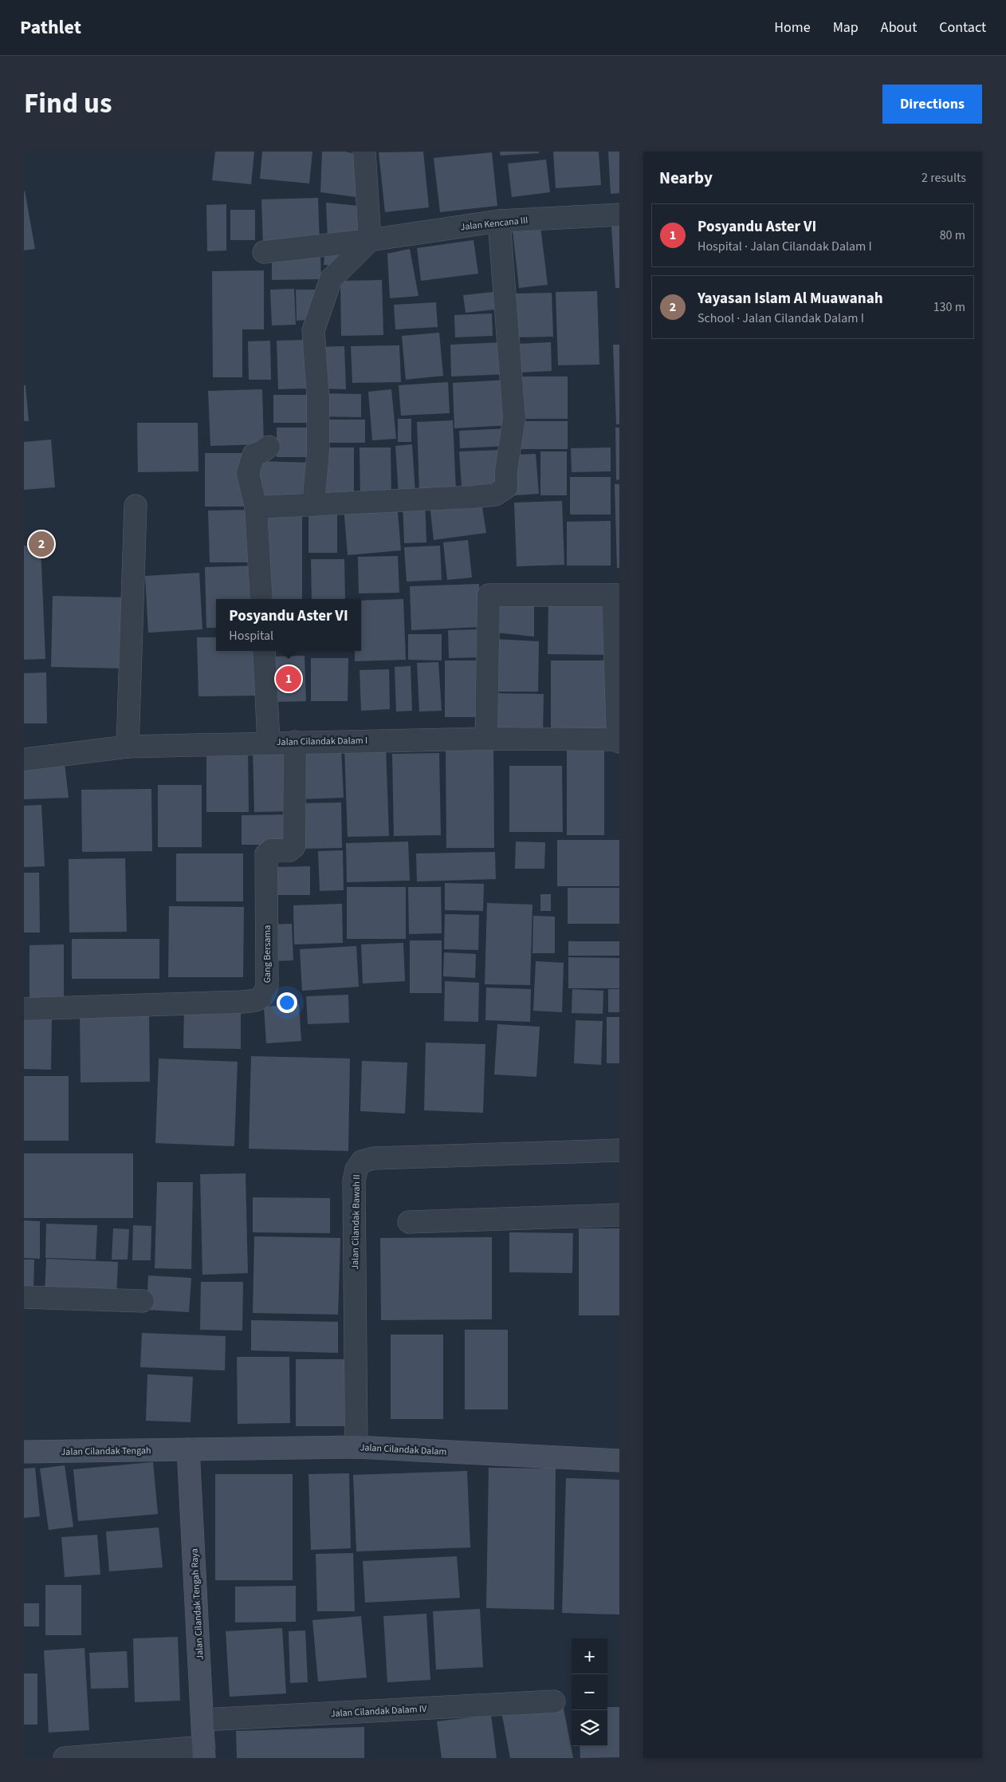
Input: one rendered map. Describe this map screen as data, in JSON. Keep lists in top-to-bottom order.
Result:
{
  "streets": {
    "street": [
      "Jalan Kencana III",
      "Jalan Cilandak Dalam I",
      "Gang Bersama",
      "Jalan Cilandak Bawah II",
      "Jalan Cilandak Dalam",
      "Jalan Cilandak Tengah",
      "Jalan Cilandak Tengah Raya",
      "Jalan Cilandak Dalam IV"
    ]
  },
  "crossings": [
    ["Jalan Cilandak Dalam I", "Gang Bersama"],
    ["Jalan Cilandak Bawah II", "Jalan Cilandak Dalam"],
    ["Jalan Cilandak Dalam", "Jalan Cilandak Tengah"],
    ["Jalan Cilandak Dalam", "Jalan Cilandak Tengah Raya"],
    ["Jalan Cilandak Tengah", "Jalan Cilandak Tengah Raya"],
    ["Jalan Cilandak Tengah Raya", "Jalan Cilandak Dalam IV"]
  ],
  "page": {
    "header": "Pathlet",
    "nav": [
      "Home",
      "Map",
      "About",
      "Contact"
    ],
    "title": "Find us",
    "buttons": "Directions",
    "heading": ["Nearby", "2 results"],
    "list": [
      {
        "mark": "1",
        "name": "Posyandu Aster VI",
        "note": "Hospital · Jalan Cilandak Dalam I",
        "value": "80 m"
      },
      {
        "mark": "2",
        "name": "Yayasan Islam Al Muawanah",
        "note": "School · Jalan Cilandak Dalam I",
        "value": "130 m"
      }
    ],
    "pins": ["2", "1"],
    "popup": ["Posyandu Aster VI", "Hospital"],
    "map_buttons": ["+", "−"]
  }
}
